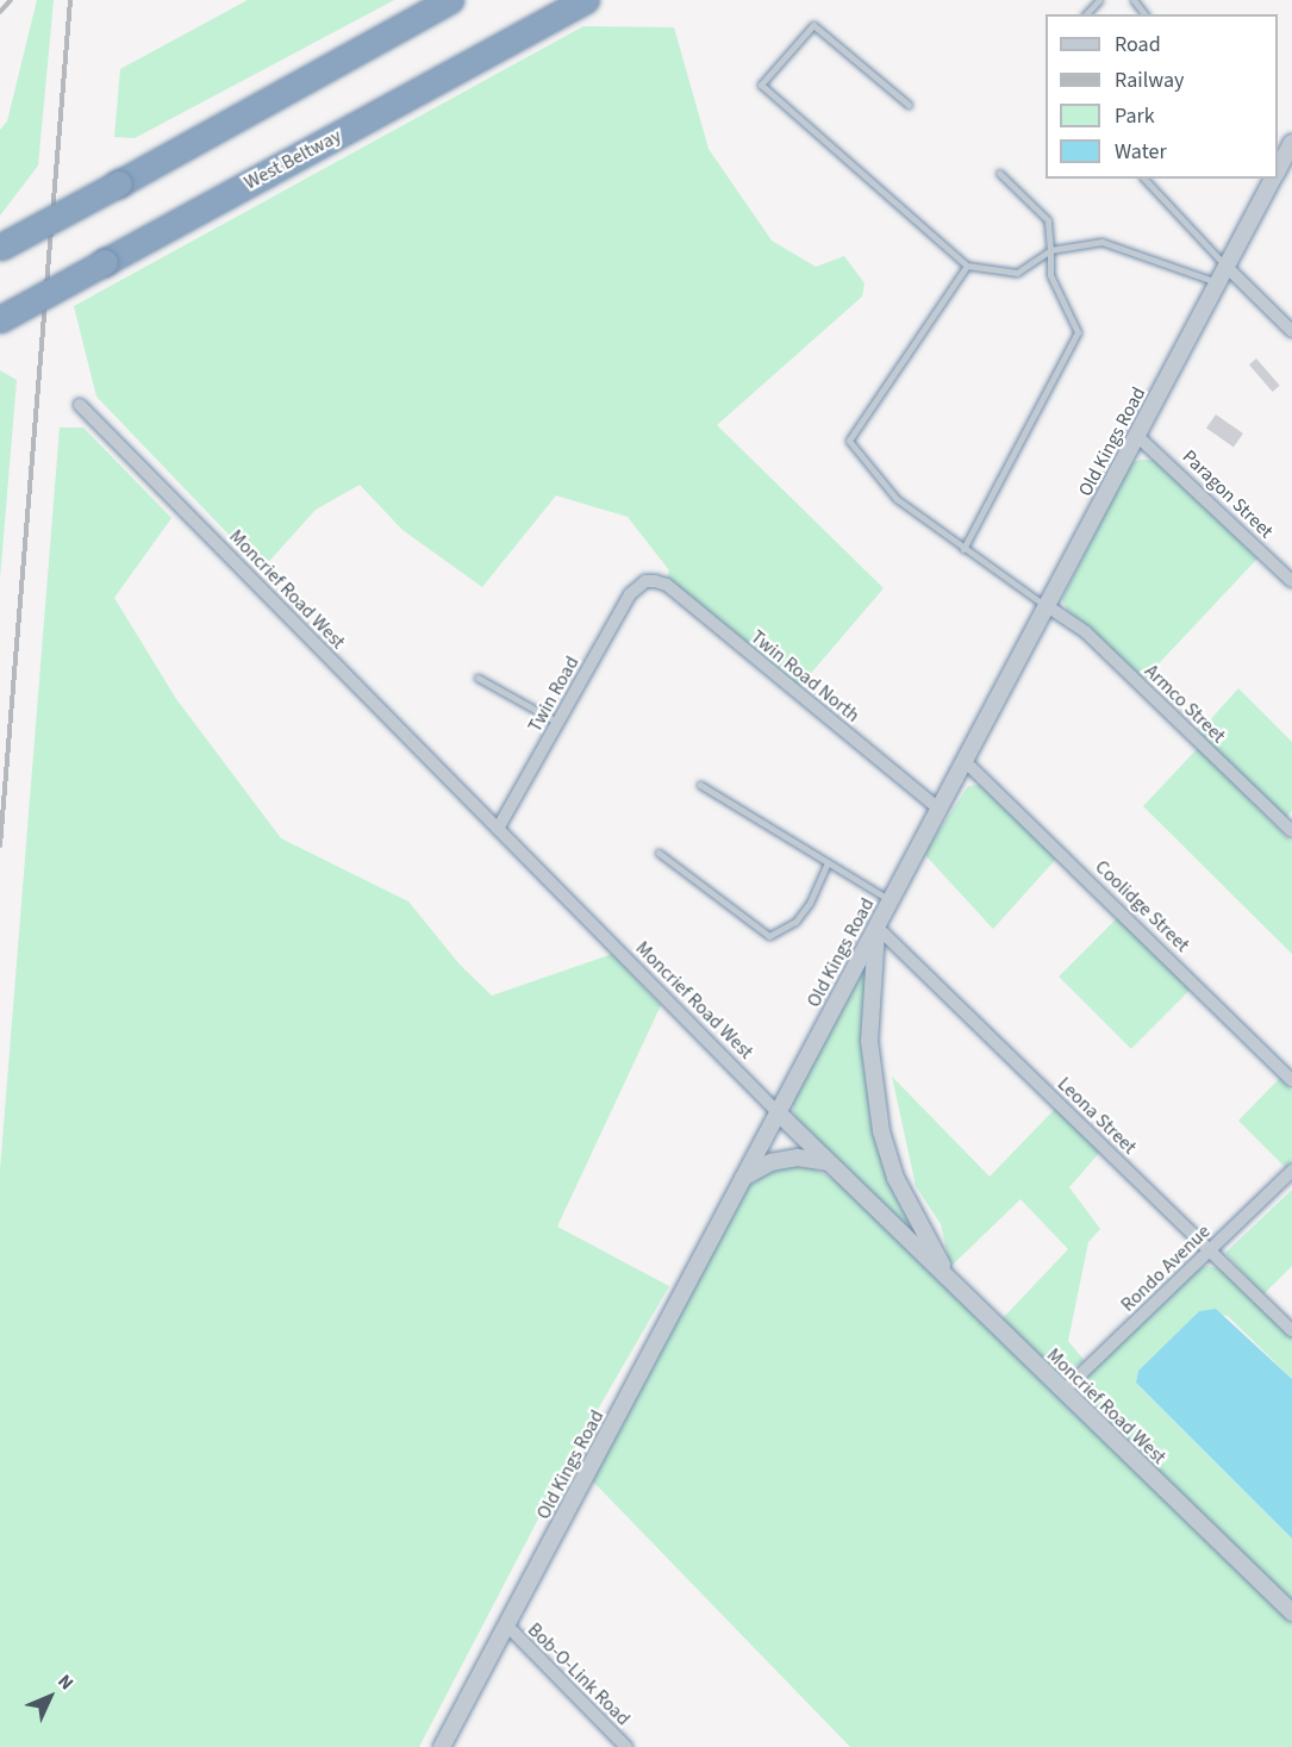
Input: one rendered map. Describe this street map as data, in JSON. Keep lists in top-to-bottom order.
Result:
{
  "streets": {
    "highway": ["West Beltway"],
    "street": [
      "Old Kings Road",
      "Paragon Street",
      "Moncrief Road West",
      "Twin Road North",
      "Twin Road",
      "Armco Street",
      "Coolidge Street",
      "Leona Street",
      "Rondo Avenue",
      "Bob-O-Link Road"
    ]
  },
  "crossings": [
    ["Old Kings Road", "Paragon Street"],
    ["Old Kings Road", "Moncrief Road West"],
    ["Old Kings Road", "Twin Road North"],
    ["Old Kings Road", "Armco Street"],
    ["Old Kings Road", "Coolidge Street"],
    ["Old Kings Road", "Leona Street"],
    ["Old Kings Road", "Bob-O-Link Road"],
    ["Moncrief Road West", "Twin Road"],
    ["Moncrief Road West", "Rondo Avenue"],
    ["Twin Road North", "Twin Road"],
    ["Leona Street", "Rondo Avenue"]
  ],
  "legend": [
    "Road",
    "Railway",
    "Park",
    "Water"
  ],
  "north": "top right"
}
